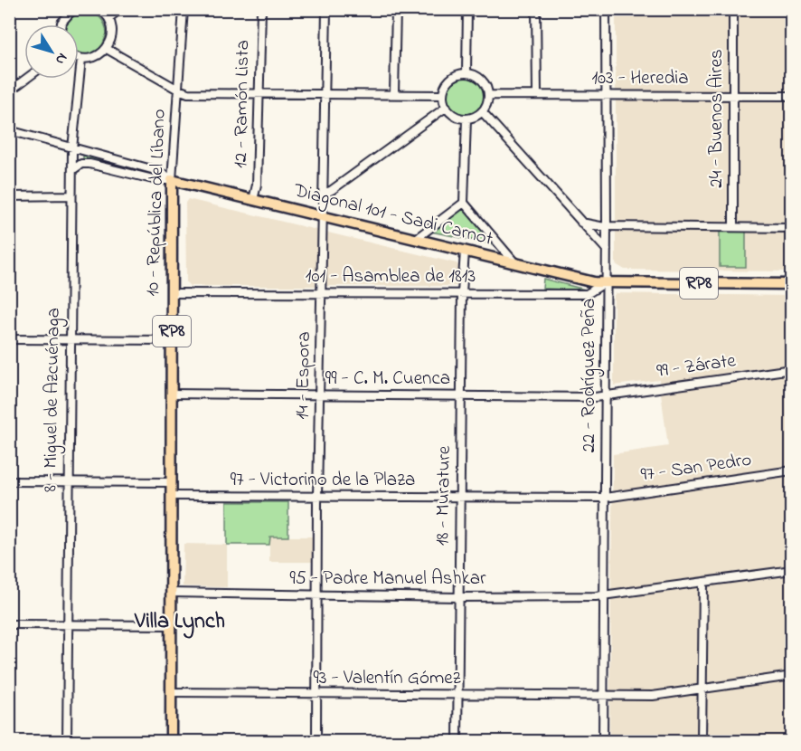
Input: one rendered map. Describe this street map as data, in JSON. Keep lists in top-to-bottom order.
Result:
{
  "streets": {
    "main road": ["10 - República del Líbano", "Diagonal 101 - Sadi Carnot", "RP8"],
    "street": [
      "103 - Heredia",
      "12 - Ramón Lista",
      "24 - Buenos Aires",
      "101 - Asamblea de 1813",
      "99 - Zárate",
      "14 - Espora",
      "22 - Rodríguez Peña",
      "99 - C. M. Cuenca",
      "8 - Miguel de Azcuénaga",
      "97 - San Pedro",
      "97 - Victorino de la Plaza",
      "18 - Murature",
      "95 - Padre Manuel Ashkar",
      "93 - Valentín Gómez"
    ]
  },
  "crossings": [
    ["103 - Heredia", "24 - Buenos Aires"],
    ["103 - Heredia", "22 - Rodríguez Peña"],
    ["12 - Ramón Lista", "Diagonal 101 - Sadi Carnot"],
    ["10 - República del Líbano", "Diagonal 101 - Sadi Carnot"],
    ["10 - República del Líbano", "101 - Asamblea de 1813"],
    ["10 - República del Líbano", "RP8"],
    ["10 - República del Líbano", "99 - C. M. Cuenca"],
    ["10 - República del Líbano", "97 - Victorino de la Plaza"],
    ["10 - República del Líbano", "95 - Padre Manuel Ashkar"],
    ["Diagonal 101 - Sadi Carnot", "101 - Asamblea de 1813"],
    ["Diagonal 101 - Sadi Carnot", "RP8"],
    ["Diagonal 101 - Sadi Carnot", "14 - Espora"],
    ["Diagonal 101 - Sadi Carnot", "22 - Rodríguez Peña"],
    ["Diagonal 101 - Sadi Carnot", "8 - Miguel de Azcuénaga"],
    ["Diagonal 101 - Sadi Carnot", "18 - Murature"],
    ["101 - Asamblea de 1813", "RP8"],
    ["101 - Asamblea de 1813", "14 - Espora"],
    ["101 - Asamblea de 1813", "22 - Rodríguez Peña"],
    ["101 - Asamblea de 1813", "18 - Murature"],
    ["RP8", "22 - Rodríguez Peña"],
    ["RP8", "95 - Padre Manuel Ashkar"],
    ["RP8", "93 - Valentín Gómez"],
    ["99 - Zárate", "22 - Rodríguez Peña"],
    ["99 - Zárate", "99 - C. M. Cuenca"],
    ["14 - Espora", "99 - C. M. Cuenca"],
    ["14 - Espora", "97 - Victorino de la Plaza"],
    ["14 - Espora", "95 - Padre Manuel Ashkar"],
    ["14 - Espora", "93 - Valentín Gómez"],
    ["22 - Rodríguez Peña", "99 - C. M. Cuenca"],
    ["22 - Rodríguez Peña", "97 - San Pedro"],
    ["22 - Rodríguez Peña", "97 - Victorino de la Plaza"],
    ["22 - Rodríguez Peña", "95 - Padre Manuel Ashkar"],
    ["22 - Rodríguez Peña", "93 - Valentín Gómez"],
    ["99 - C. M. Cuenca", "18 - Murature"],
    ["97 - San Pedro", "97 - Victorino de la Plaza"],
    ["97 - Victorino de la Plaza", "18 - Murature"],
    ["18 - Murature", "95 - Padre Manuel Ashkar"],
    ["18 - Murature", "93 - Valentín Gómez"]
  ],
  "districts": ["Villa Lynch"],
  "north": "bottom right"
}
